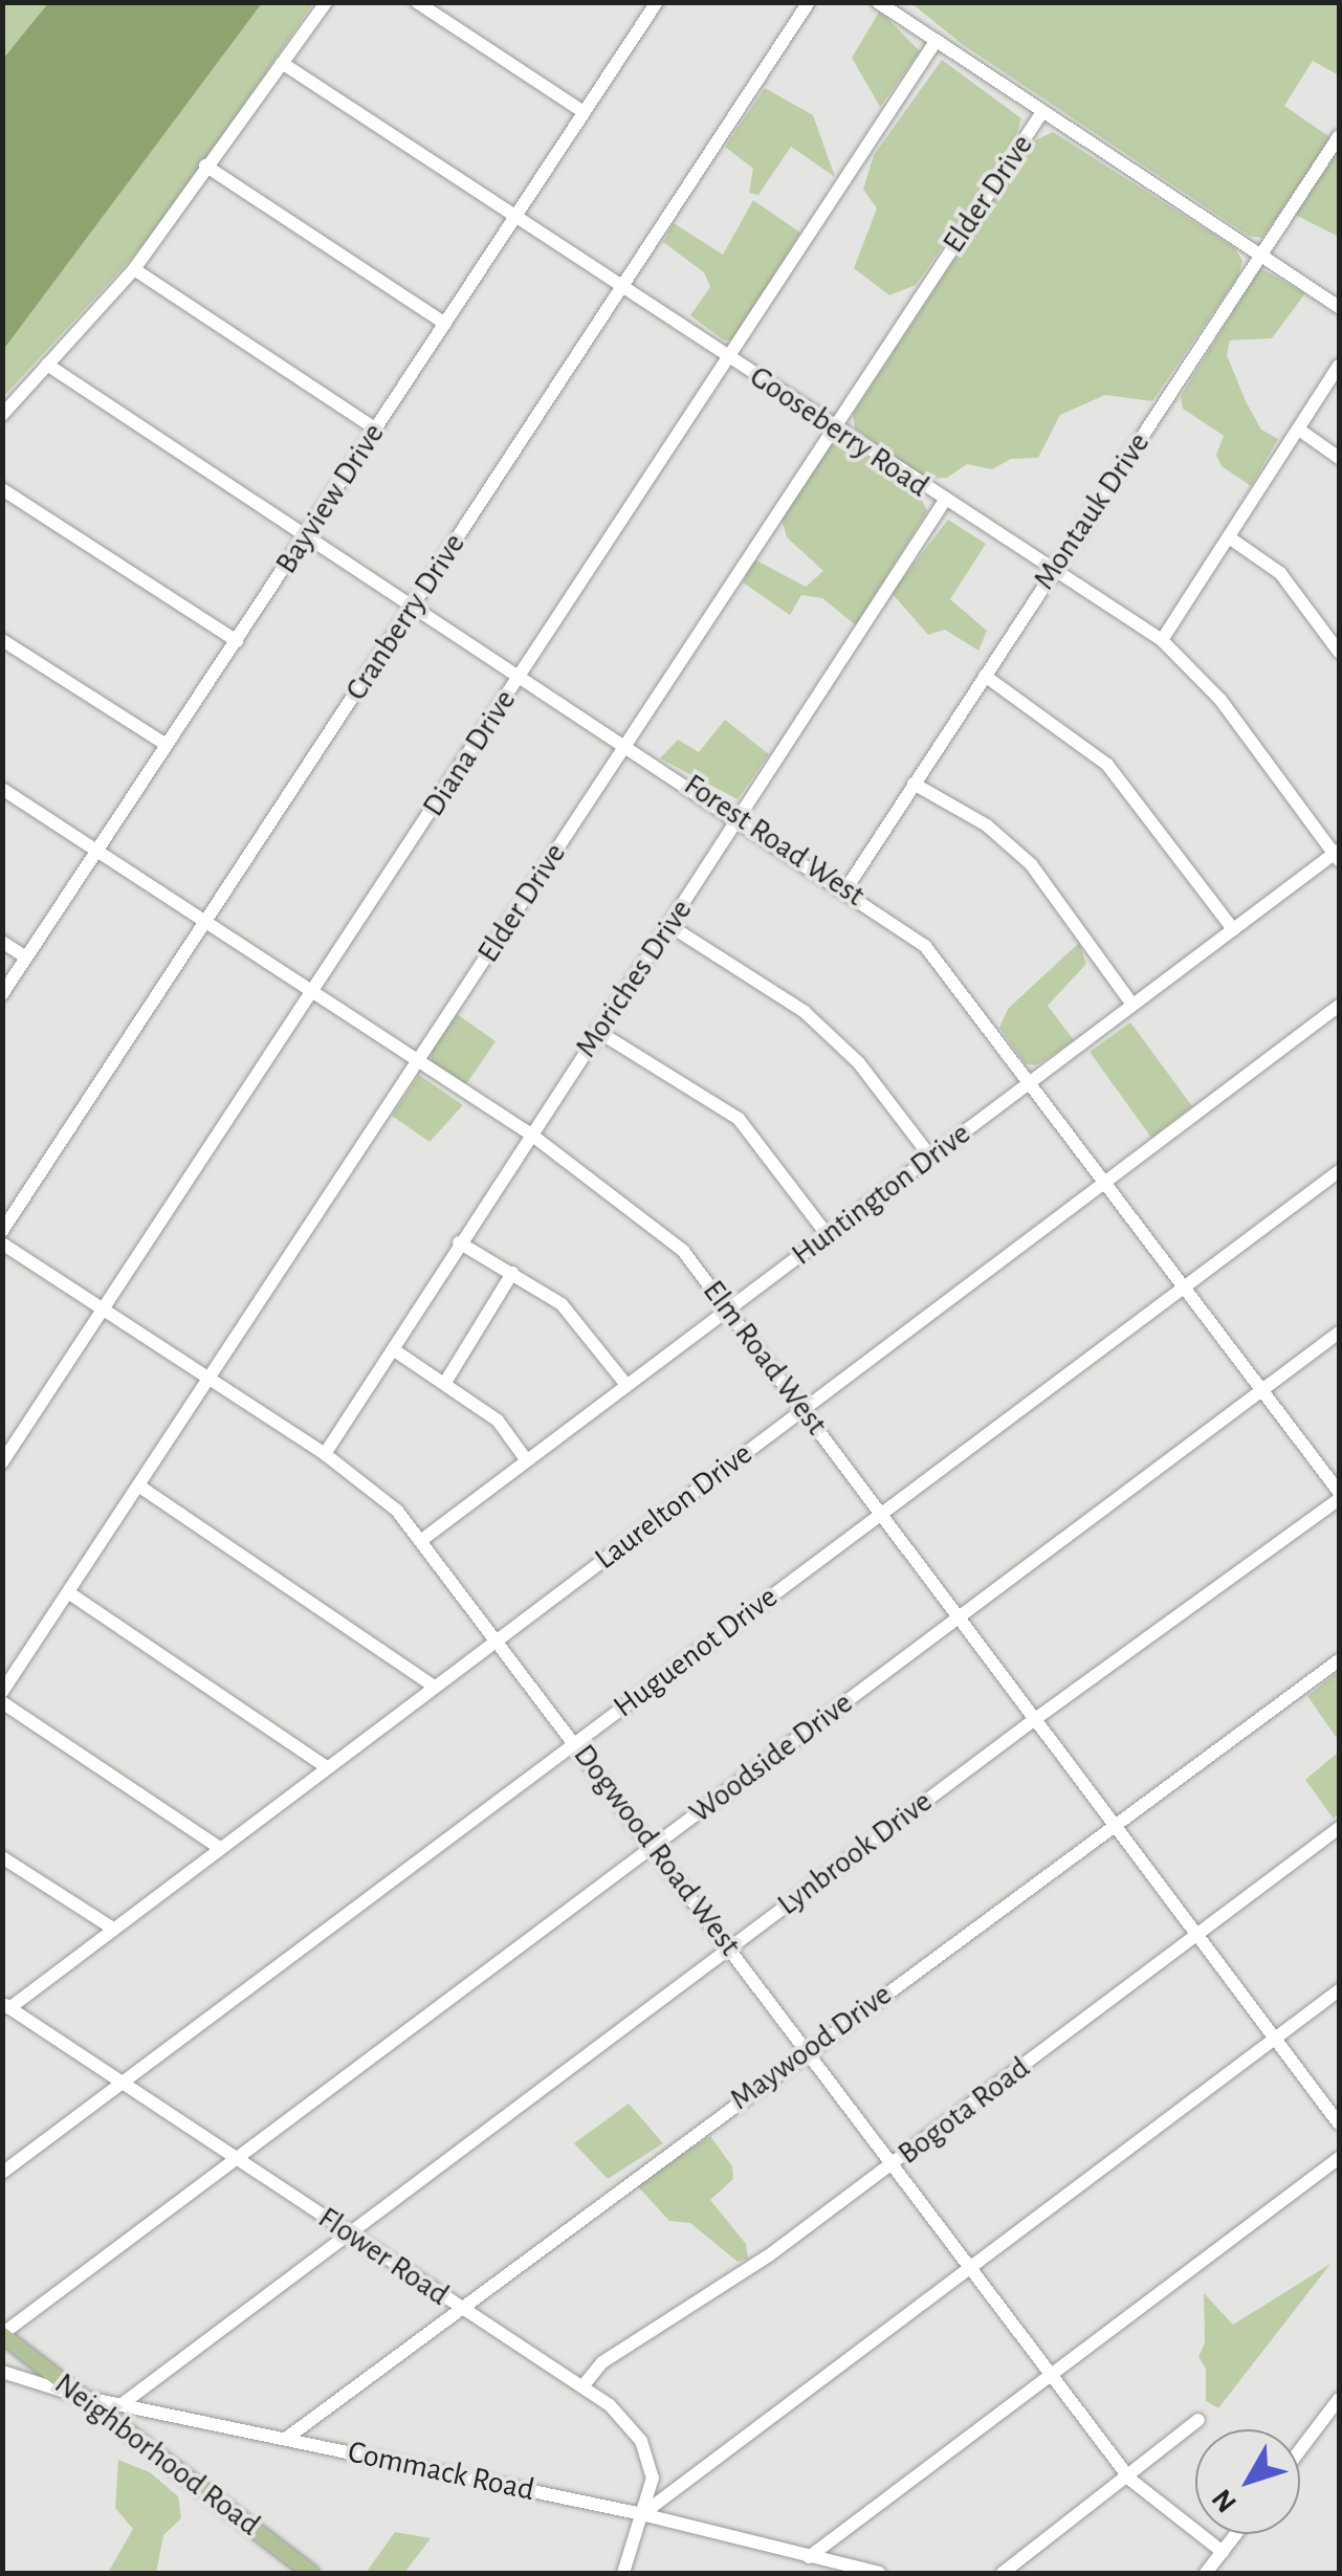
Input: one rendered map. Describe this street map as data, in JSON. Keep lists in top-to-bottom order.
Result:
{
  "streets": {
    "main road": ["Neighborhood Road"],
    "street": [
      "Elder Drive",
      "Gooseberry Road",
      "Bayview Drive",
      "Montauk Drive",
      "Cranberry Drive",
      "Diana Drive",
      "Forest Road West",
      "Moriches Drive",
      "Huntington Drive",
      "Elm Road West",
      "Laurelton Drive",
      "Huguenot Drive",
      "Woodside Drive",
      "Dogwood Road West",
      "Lynbrook Drive",
      "Maywood Drive",
      "Bogota Road",
      "Flower Road",
      "Commack Road"
    ]
  },
  "crossings": [
    ["Elder Drive", "Gooseberry Road"],
    ["Elder Drive", "Forest Road West"],
    ["Elder Drive", "Elm Road West"],
    ["Elder Drive", "Dogwood Road West"],
    ["Gooseberry Road", "Bayview Drive"],
    ["Gooseberry Road", "Montauk Drive"],
    ["Gooseberry Road", "Cranberry Drive"],
    ["Gooseberry Road", "Diana Drive"],
    ["Gooseberry Road", "Moriches Drive"],
    ["Gooseberry Road", "Huntington Drive"],
    ["Bayview Drive", "Forest Road West"],
    ["Bayview Drive", "Elm Road West"],
    ["Montauk Drive", "Forest Road West"],
    ["Cranberry Drive", "Forest Road West"],
    ["Cranberry Drive", "Elm Road West"],
    ["Diana Drive", "Forest Road West"],
    ["Diana Drive", "Elm Road West"],
    ["Diana Drive", "Dogwood Road West"],
    ["Forest Road West", "Moriches Drive"],
    ["Forest Road West", "Huntington Drive"],
    ["Forest Road West", "Laurelton Drive"],
    ["Forest Road West", "Huguenot Drive"],
    ["Forest Road West", "Woodside Drive"],
    ["Forest Road West", "Lynbrook Drive"],
    ["Moriches Drive", "Elm Road West"],
    ["Moriches Drive", "Dogwood Road West"],
    ["Huntington Drive", "Elm Road West"],
    ["Huntington Drive", "Dogwood Road West"],
    ["Elm Road West", "Laurelton Drive"],
    ["Elm Road West", "Huguenot Drive"],
    ["Elm Road West", "Woodside Drive"],
    ["Elm Road West", "Lynbrook Drive"],
    ["Elm Road West", "Maywood Drive"],
    ["Elm Road West", "Bogota Road"],
    ["Laurelton Drive", "Dogwood Road West"],
    ["Laurelton Drive", "Flower Road"],
    ["Huguenot Drive", "Dogwood Road West"],
    ["Huguenot Drive", "Flower Road"],
    ["Woodside Drive", "Dogwood Road West"],
    ["Woodside Drive", "Flower Road"],
    ["Woodside Drive", "Neighborhood Road"],
    ["Dogwood Road West", "Lynbrook Drive"],
    ["Dogwood Road West", "Maywood Drive"],
    ["Dogwood Road West", "Bogota Road"],
    ["Lynbrook Drive", "Flower Road"],
    ["Lynbrook Drive", "Commack Road"],
    ["Maywood Drive", "Flower Road"],
    ["Maywood Drive", "Commack Road"],
    ["Bogota Road", "Flower Road"],
    ["Flower Road", "Commack Road"],
    ["Neighborhood Road", "Commack Road"]
  ],
  "north": "bottom left"
}
